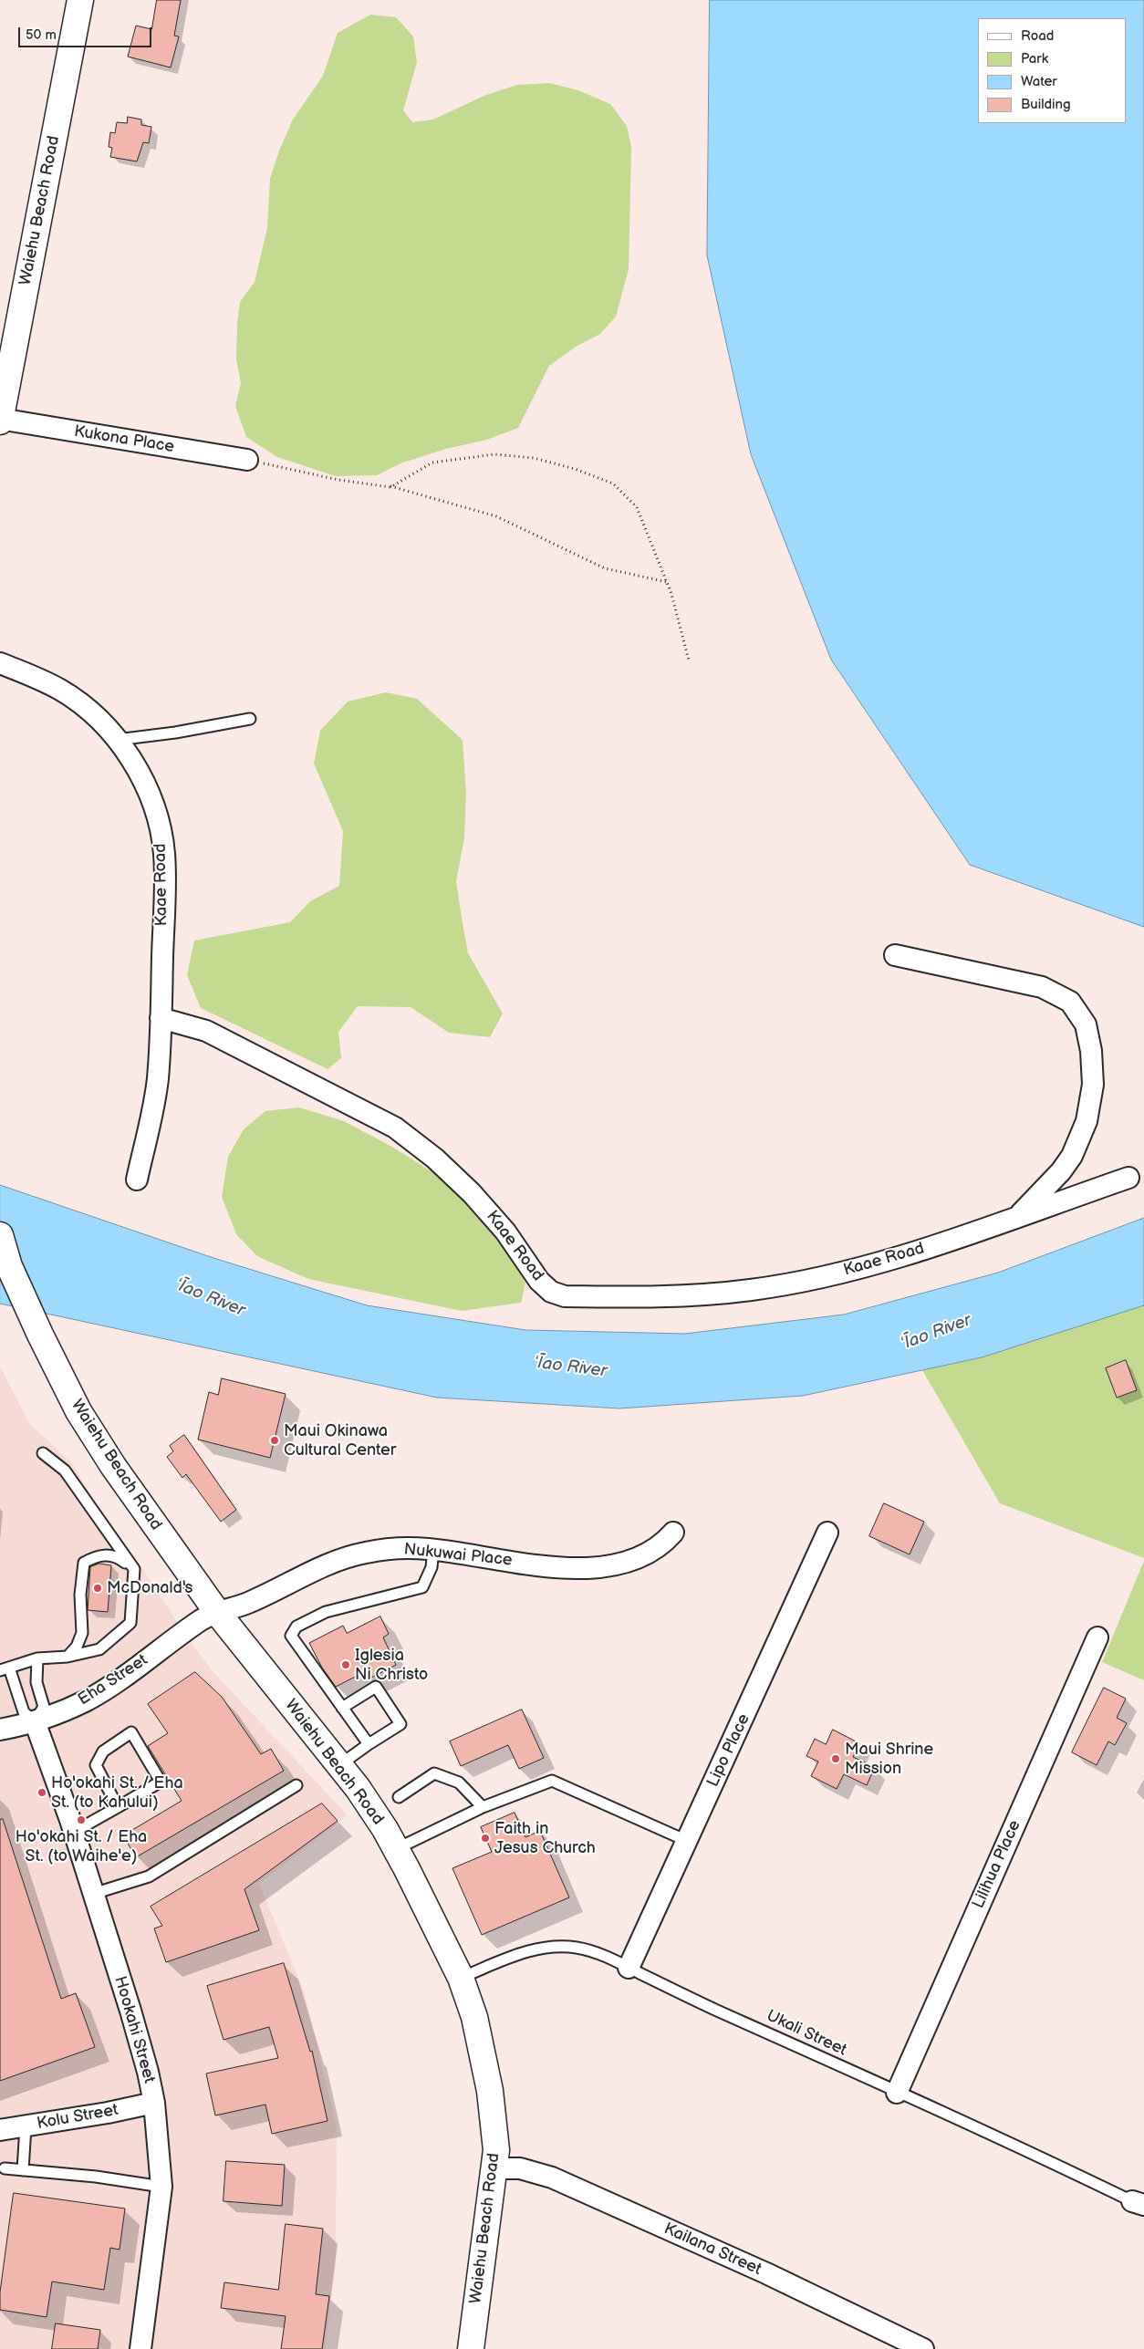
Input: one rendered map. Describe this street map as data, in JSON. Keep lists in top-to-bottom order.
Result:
{
  "streets": {
    "street": [
      "Waiehu Beach Road",
      "Kukona Place",
      "Kaae Road",
      "Nukuwai Place",
      "Eha Street",
      "Lipo Place",
      "Lilihua Place",
      "Hookahi Street",
      "Kolu Street",
      "Kailana Street"
    ],
    "lane": ["Ukali Street"]
  },
  "crossings": [
    ["Waiehu Beach Road", "Kukona Place"],
    ["Waiehu Beach Road", "Nukuwai Place"],
    ["Waiehu Beach Road", "Eha Street"],
    ["Waiehu Beach Road", "Ukali Street"],
    ["Waiehu Beach Road", "Kailana Street"],
    ["Nukuwai Place", "Eha Street"],
    ["Eha Street", "Hookahi Street"],
    ["Lipo Place", "Ukali Street"],
    ["Lilihua Place", "Ukali Street"],
    ["Hookahi Street", "Kolu Street"]
  ],
  "water": ["ʻĪao River"],
  "places": [
    "Maui Okinawa Cultural Center",
    "McDonald's",
    "Iglesia Ni Christo",
    "Maui Shrine Mission",
    "Ho'okahi St. / Eha St. (to Kahului)",
    "Ho'okahi St. / Eha St. (to Waihe'e)",
    "Faith in Jesus Church"
  ],
  "legend": [
    "Road",
    "Park",
    "Water",
    "Building"
  ],
  "scale_bar": "50 m"
}
